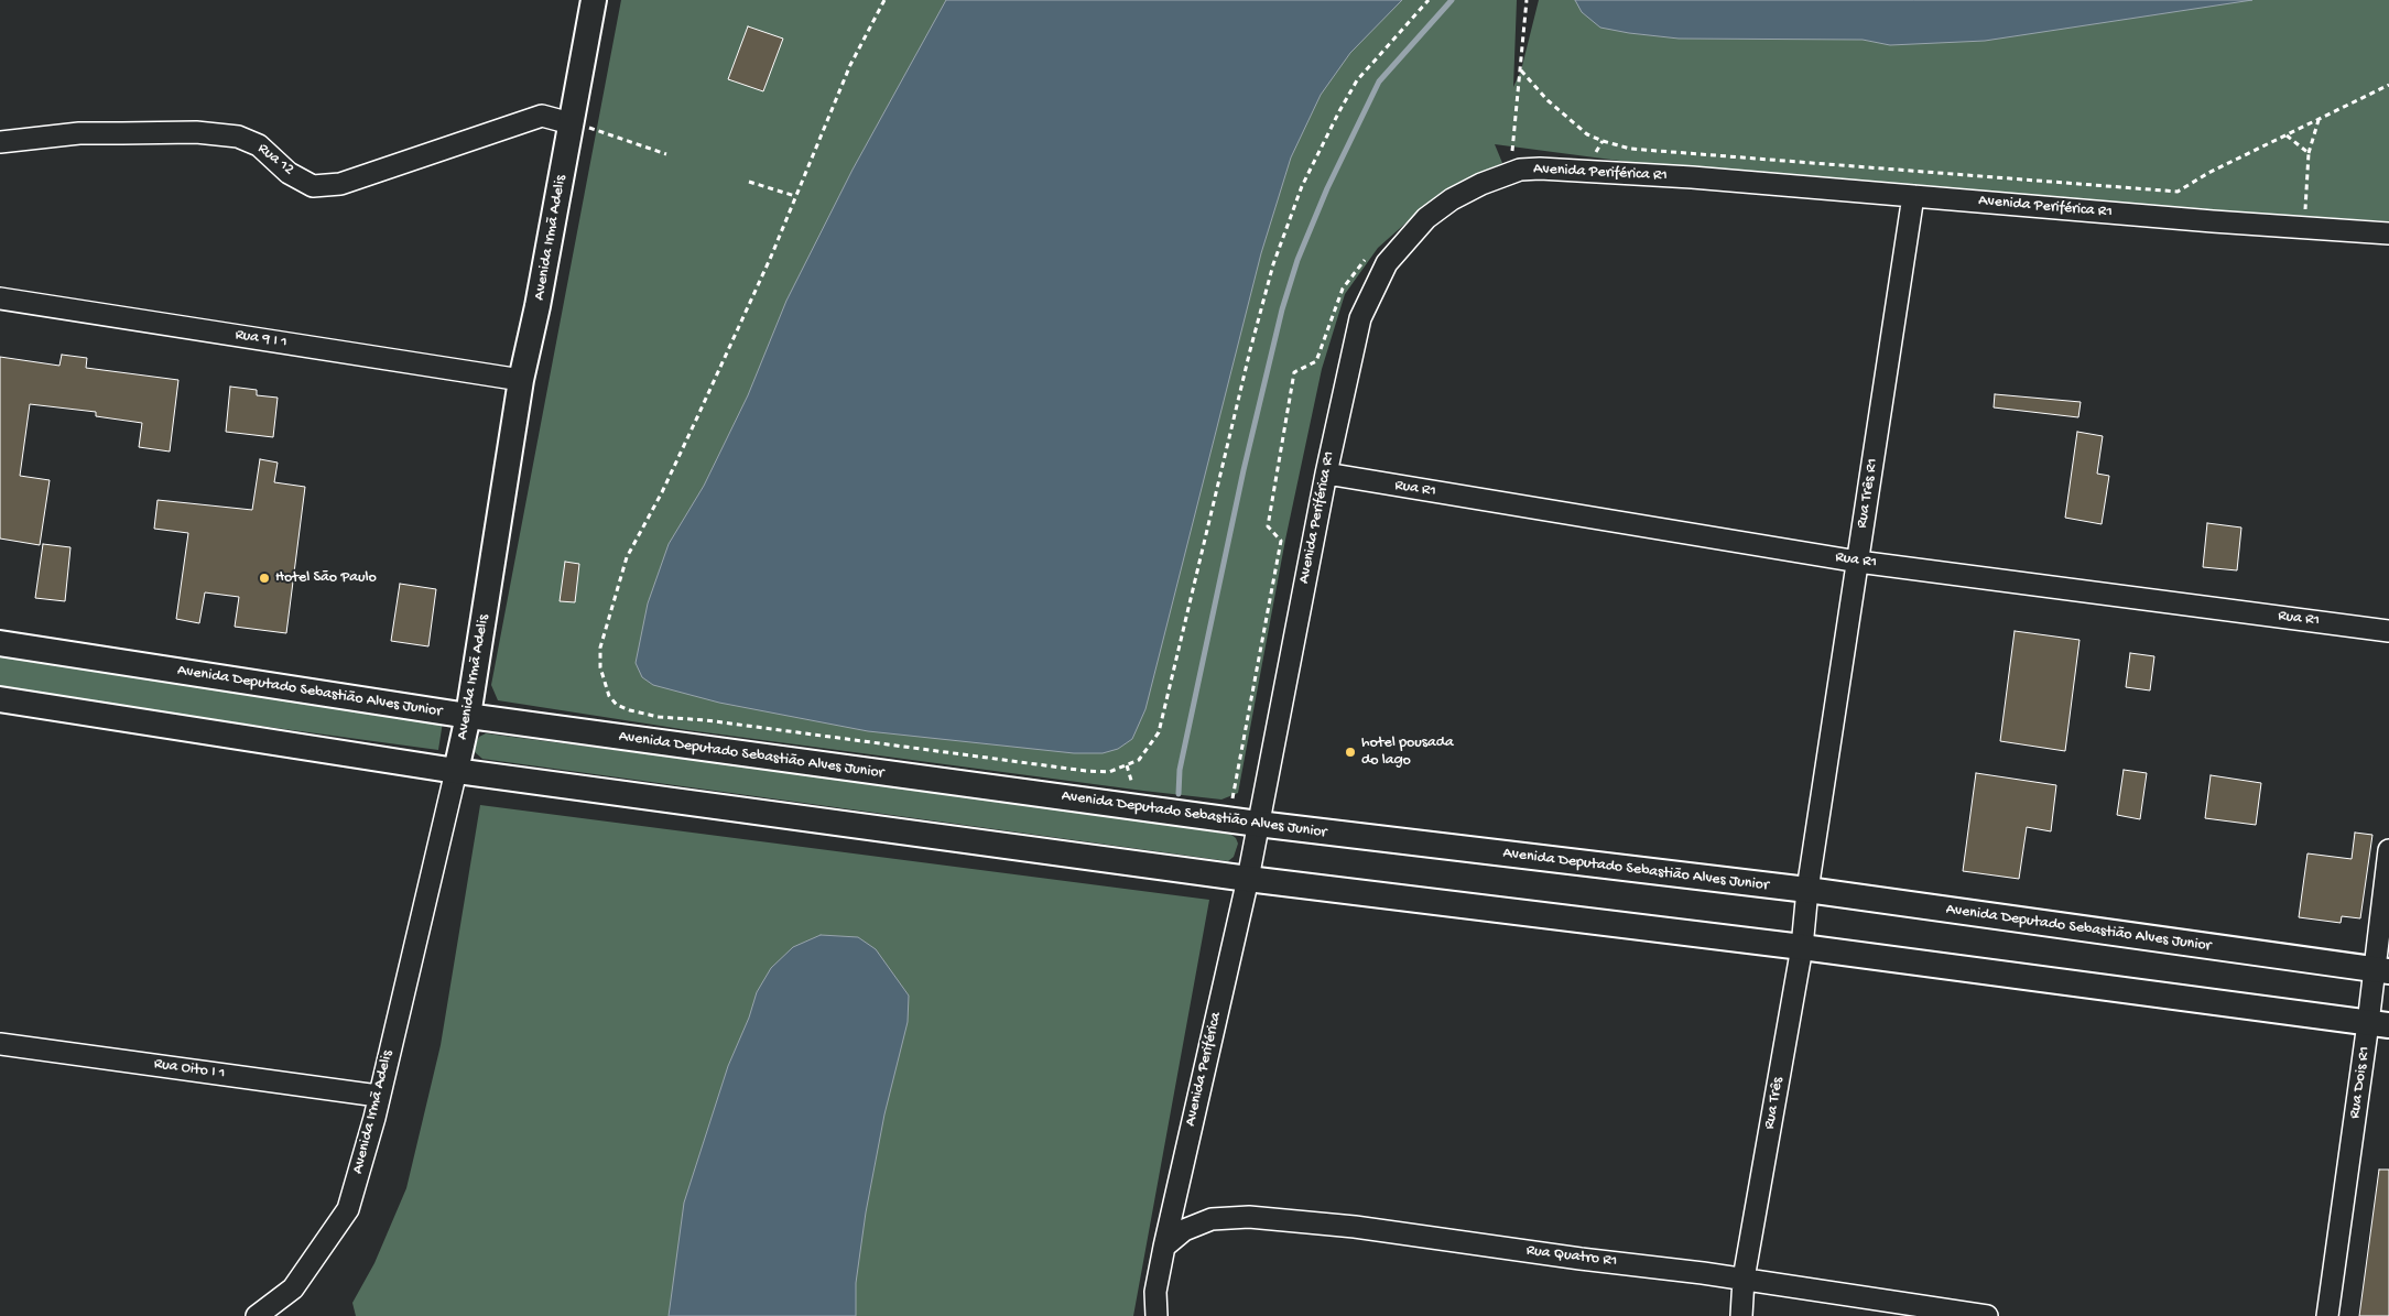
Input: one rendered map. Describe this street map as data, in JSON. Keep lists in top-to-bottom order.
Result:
{
  "streets": {
    "street": [
      "Rua 12",
      "Avenida Periférica R1",
      "Avenida Irmã Adelis",
      "Rua 9 I 1",
      "Rua R1",
      "Rua Três R1",
      "Avenida Deputado Sebastião Alves Junior",
      "Rua Oito I 1",
      "Avenida Periférica",
      "Rua Dois R1",
      "Rua Três",
      "Rua Quatro R1"
    ]
  },
  "crossings": [
    ["Rua 12", "Avenida Irmã Adelis"],
    ["Avenida Periférica R1", "Rua R1"],
    ["Avenida Periférica R1", "Rua Três R1"],
    ["Avenida Periférica R1", "Avenida Deputado Sebastião Alves Junior"],
    ["Avenida Periférica R1", "Avenida Periférica"],
    ["Avenida Irmã Adelis", "Rua 9 I 1"],
    ["Avenida Irmã Adelis", "Avenida Deputado Sebastião Alves Junior"],
    ["Avenida Irmã Adelis", "Rua Oito I 1"],
    ["Rua R1", "Rua Três R1"],
    ["Rua Três R1", "Avenida Deputado Sebastião Alves Junior"],
    ["Rua Três R1", "Rua Três"],
    ["Avenida Deputado Sebastião Alves Junior", "Avenida Periférica"],
    ["Avenida Deputado Sebastião Alves Junior", "Rua Dois R1"],
    ["Avenida Deputado Sebastião Alves Junior", "Rua Três"],
    ["Avenida Periférica", "Rua Quatro R1"],
    ["Rua Três", "Rua Quatro R1"]
  ],
  "places": ["Hotel São Paulo", "hotel pousada do lago"]
}
